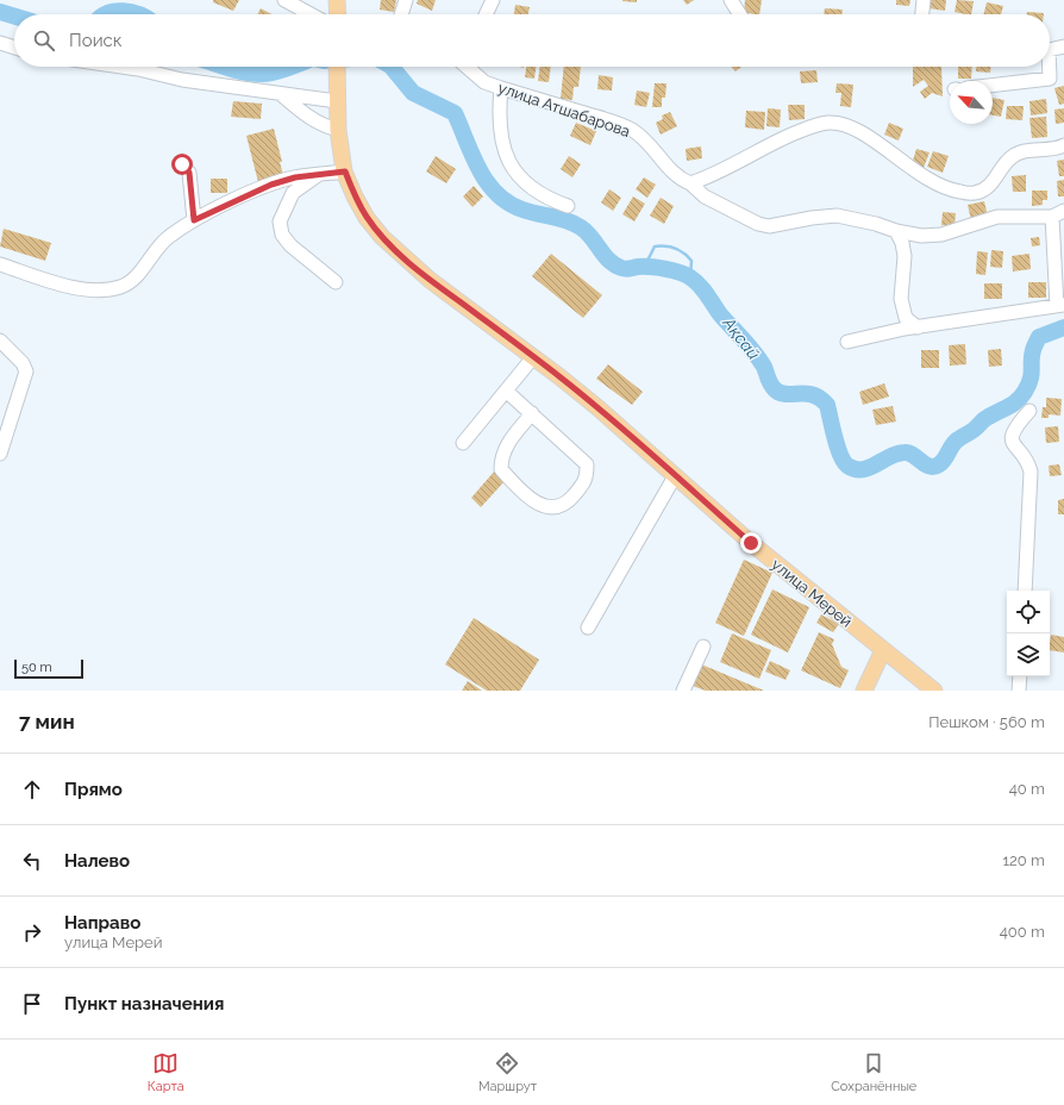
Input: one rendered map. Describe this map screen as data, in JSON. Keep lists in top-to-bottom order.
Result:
{
  "streets": {
    "main road": ["улица Мерей"],
    "street": ["улица Атшабарова"]
  },
  "water": ["Ақсай"],
  "scale_bar": "50 m",
  "north": "top left",
  "page": {
    "search": "Поиск",
    "scale": "50 m",
    "heading": ["7 мин", "Пешком · 560 m"],
    "list": [
      ["Прямо", "40 m"],
      ["Налево", "120 m"],
      ["Направо", "улица Мерей", "400 m"],
      "Пункт назначения"
    ],
    "nav": ["Карта", "Маршрут", "Сохранённые"]
  }
}
